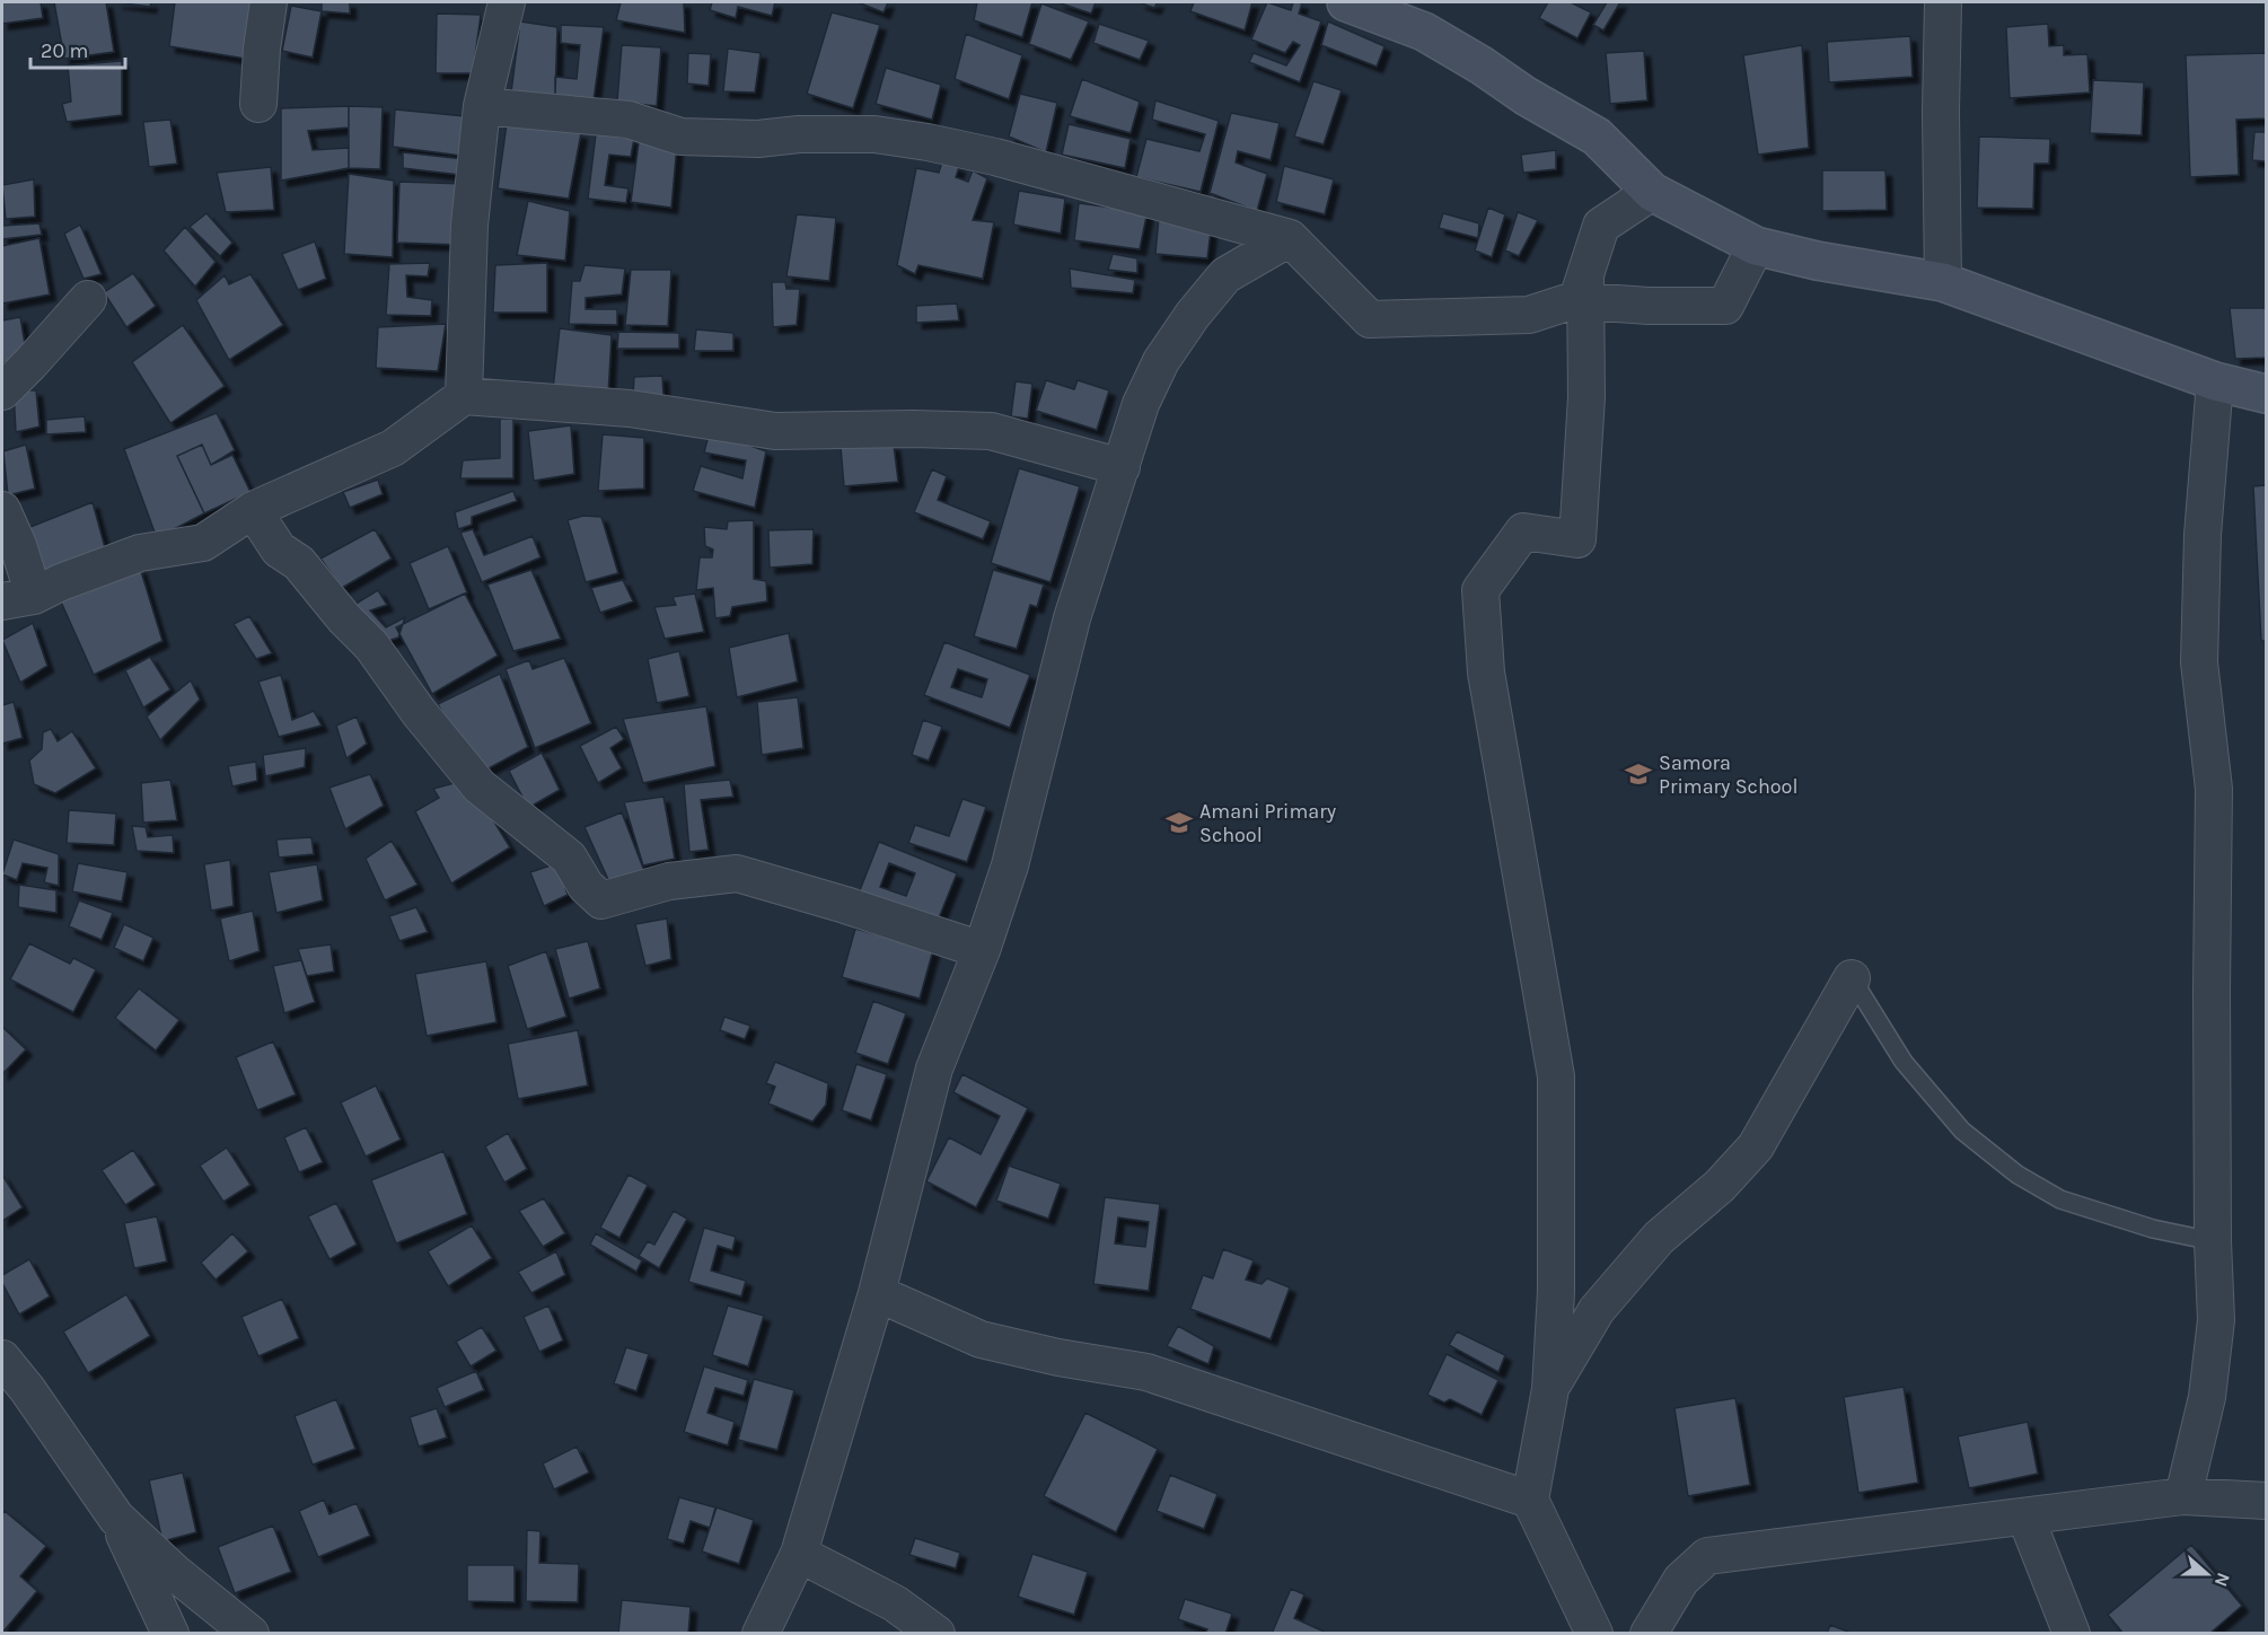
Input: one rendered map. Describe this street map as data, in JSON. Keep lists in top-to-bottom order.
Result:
{
  "places": {
    "school or university": ["Samora Primary School", "Amani Primary School"]
  },
  "scale_bar": "20 m",
  "north": "right"
}
